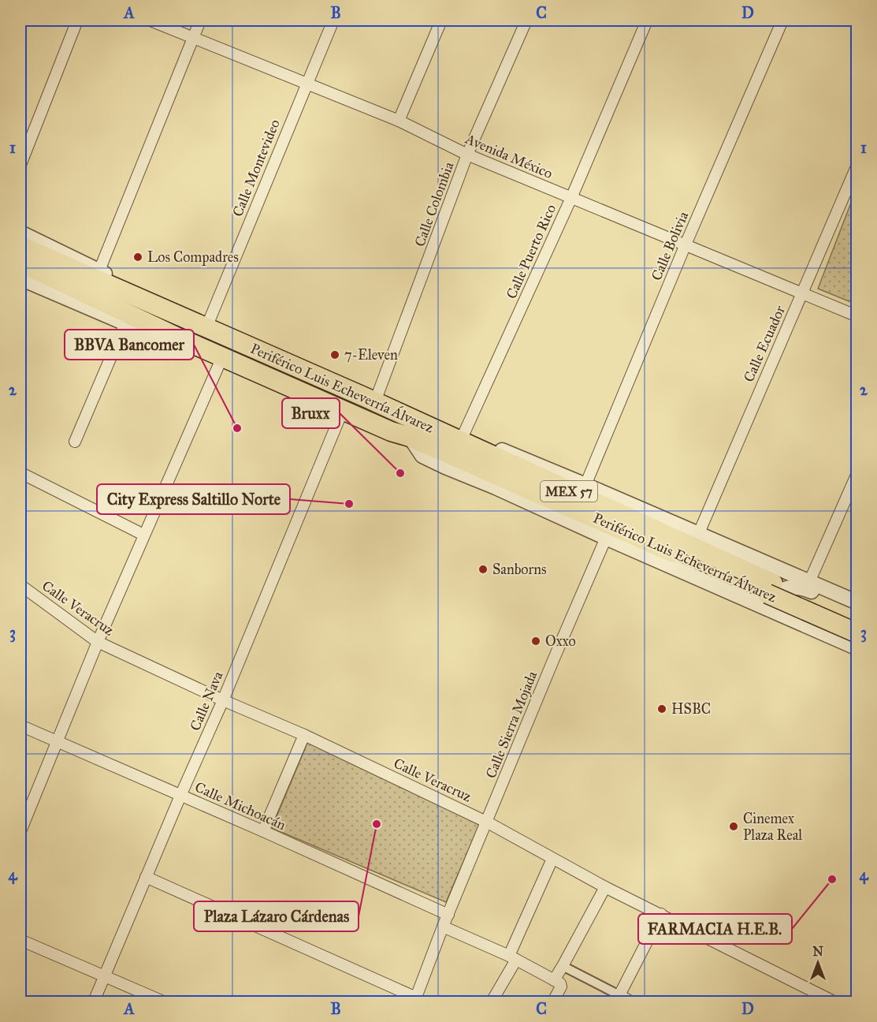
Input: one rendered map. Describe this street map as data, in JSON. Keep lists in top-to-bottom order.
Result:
{
  "streets": {
    "highway": ["Periférico Luis Echeverría Álvarez", "MEX 57"],
    "street": [
      "Avenida México",
      "Calle Montevideo",
      "Calle Colombia",
      "Calle Bolivia",
      "Calle Puerto Rico",
      "Calle Ecuador",
      "Calle Veracruz",
      "Calle Nava",
      "Calle Sierra Mojada",
      "Calle Michoacán"
    ]
  },
  "crossings": [
    ["Avenida México", "Calle Montevideo"],
    ["Avenida México", "Calle Colombia"],
    ["Avenida México", "Calle Bolivia"],
    ["Avenida México", "Calle Puerto Rico"],
    ["Avenida México", "Calle Ecuador"],
    ["Calle Montevideo", "Periférico Luis Echeverría Álvarez"],
    ["Calle Colombia", "Periférico Luis Echeverría Álvarez"],
    ["Calle Puerto Rico", "Periférico Luis Echeverría Álvarez"],
    ["Periférico Luis Echeverría Álvarez", "Calle Nava"],
    ["Calle Veracruz", "Calle Nava"],
    ["Calle Veracruz", "Calle Sierra Mojada"],
    ["Calle Nava", "Calle Michoacán"],
    ["Calle Sierra Mojada", "Calle Michoacán"]
  ],
  "places": [
    "Los Compadres",
    "7-Eleven",
    "BBVA Bancomer",
    "Bruxx",
    "City Express Saltillo Norte",
    "Sanborns",
    "Oxxo",
    "HSBC",
    "Plaza Lázaro Cárdenas",
    "Cinemex Plaza Real",
    "FARMACIA H.E.B."
  ],
  "north": "top",
  "grid": {
    "columns": [
      "A",
      "B",
      "C",
      "D"
    ],
    "rows": [
      "1",
      "2",
      "3",
      "4"
    ]
  }
}
